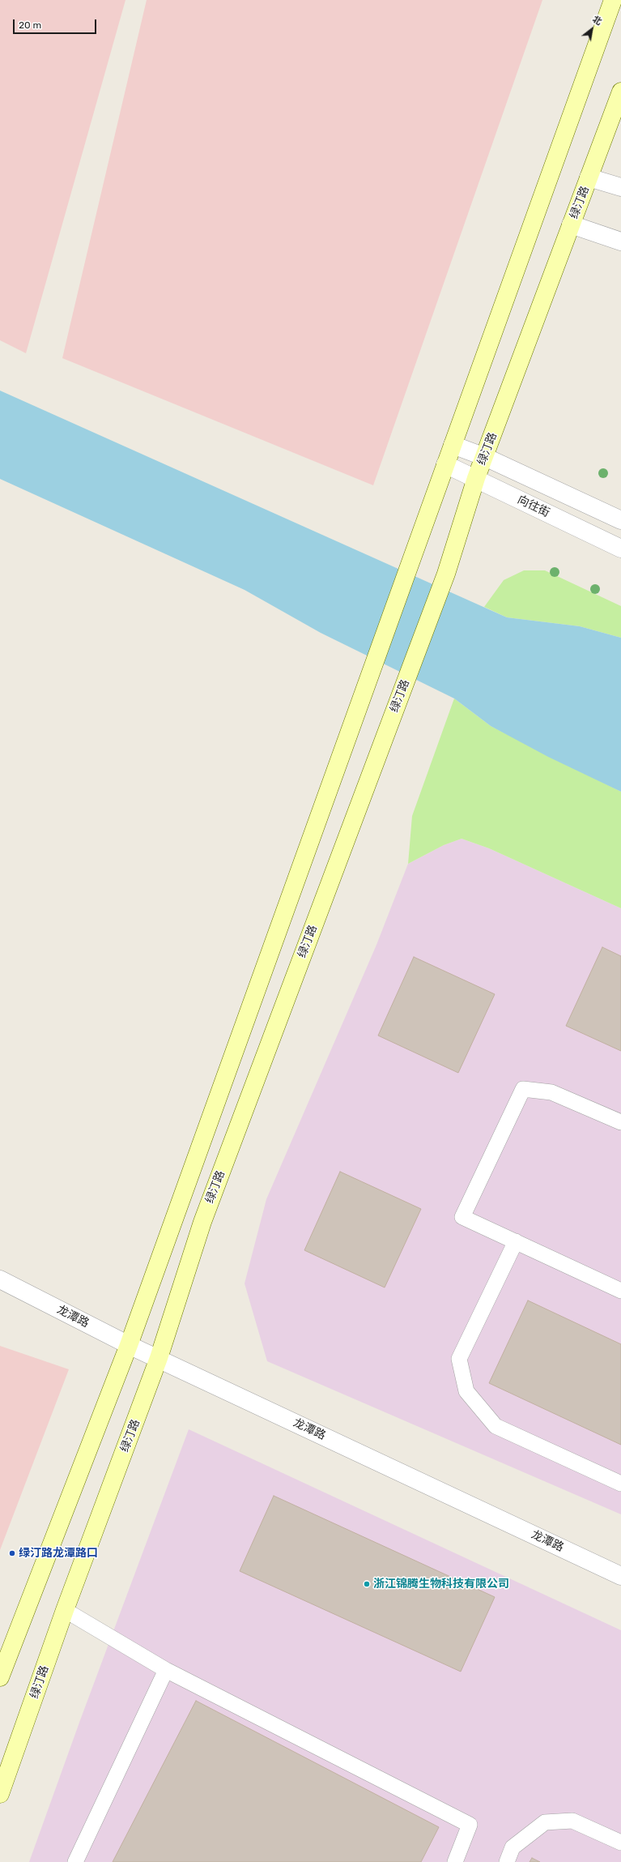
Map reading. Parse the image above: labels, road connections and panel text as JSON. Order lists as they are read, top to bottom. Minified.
{"streets":{"main road":["绿汀路"],"street":["向往街","龙潭路"]},"crossings":[["绿汀路","向往街"],["绿汀路","龙潭路"]],"places":["绿汀路龙潭路口","浙江锦腾生物科技有限公司"],"scale_bar":"20 m","north":"top right"}
